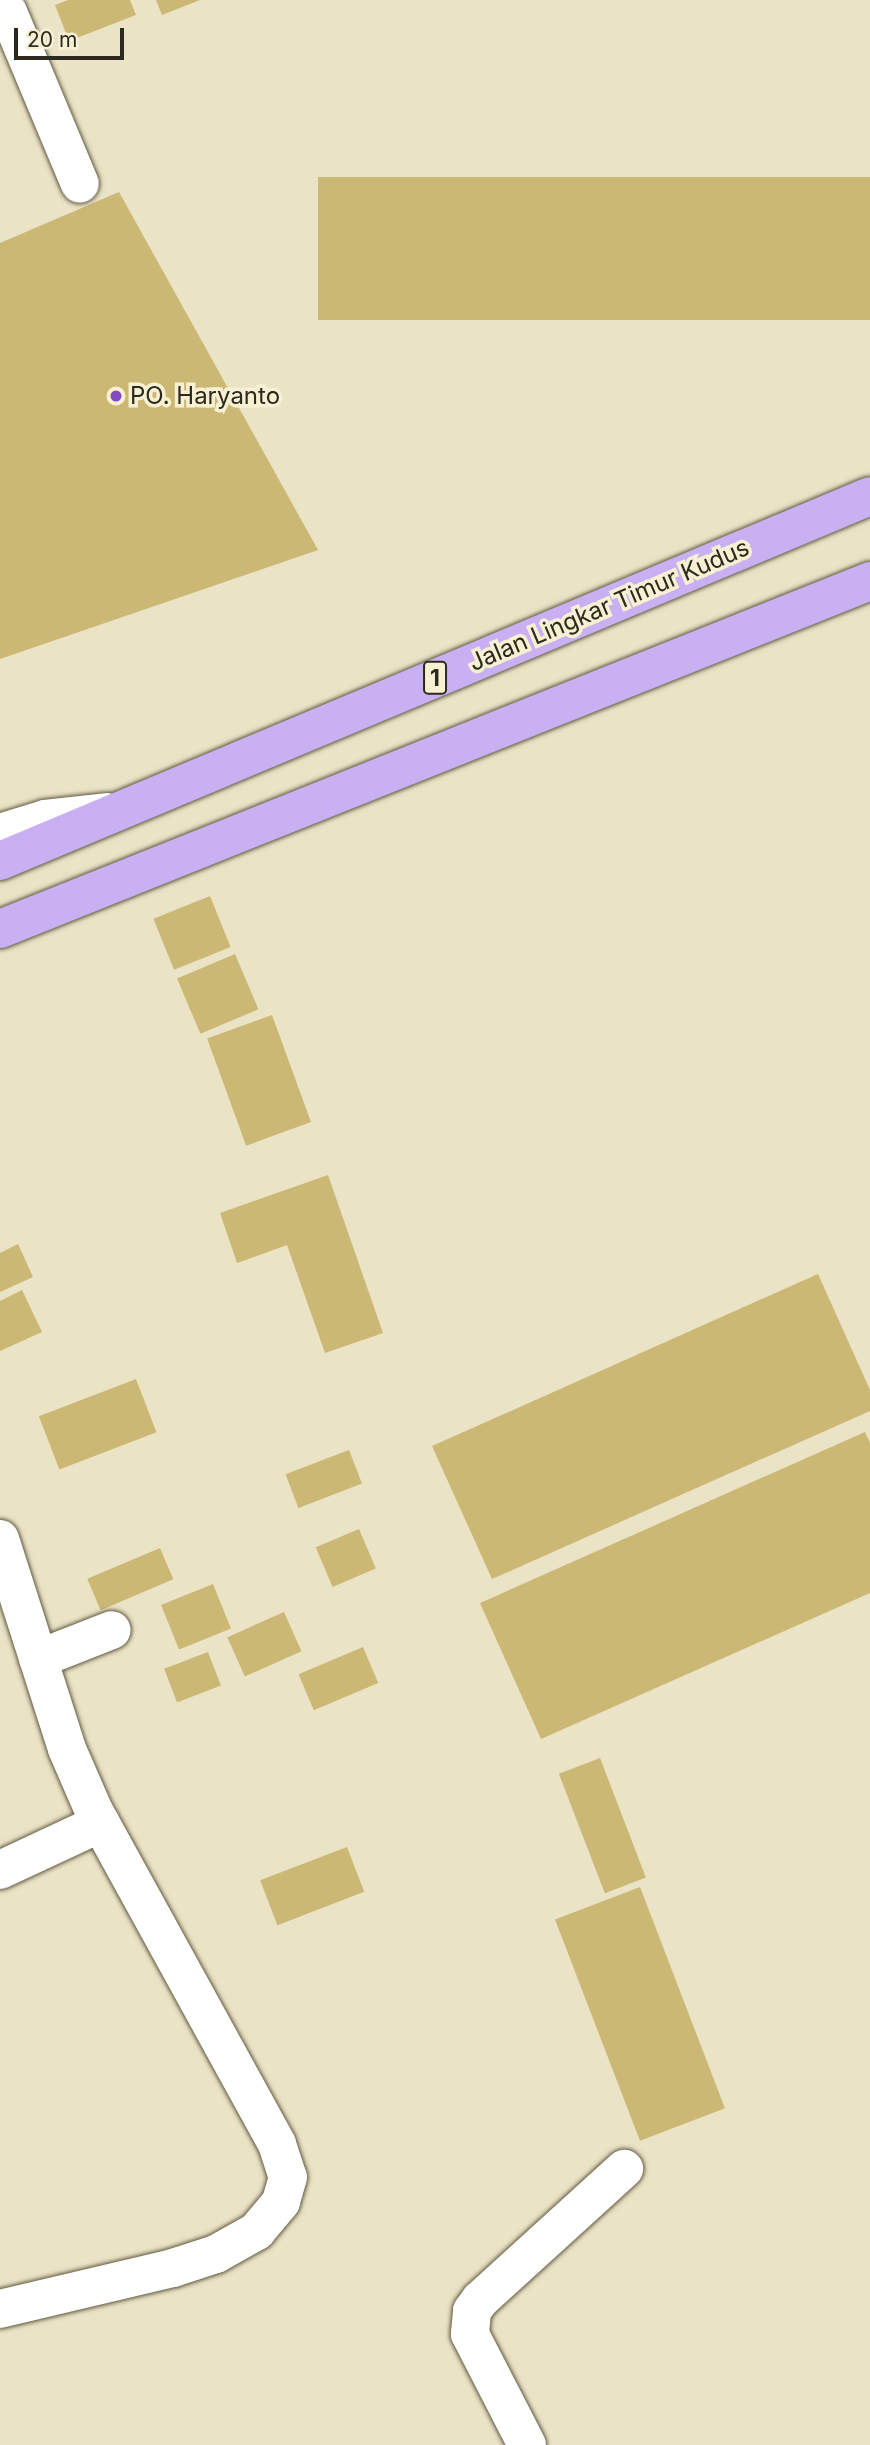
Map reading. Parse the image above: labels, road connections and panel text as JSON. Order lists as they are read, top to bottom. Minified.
{"streets":{"highway":["Jalan Lingkar Timur Kudus","1"]},"places":["PO. Haryanto"],"scale_bar":"20 m"}
